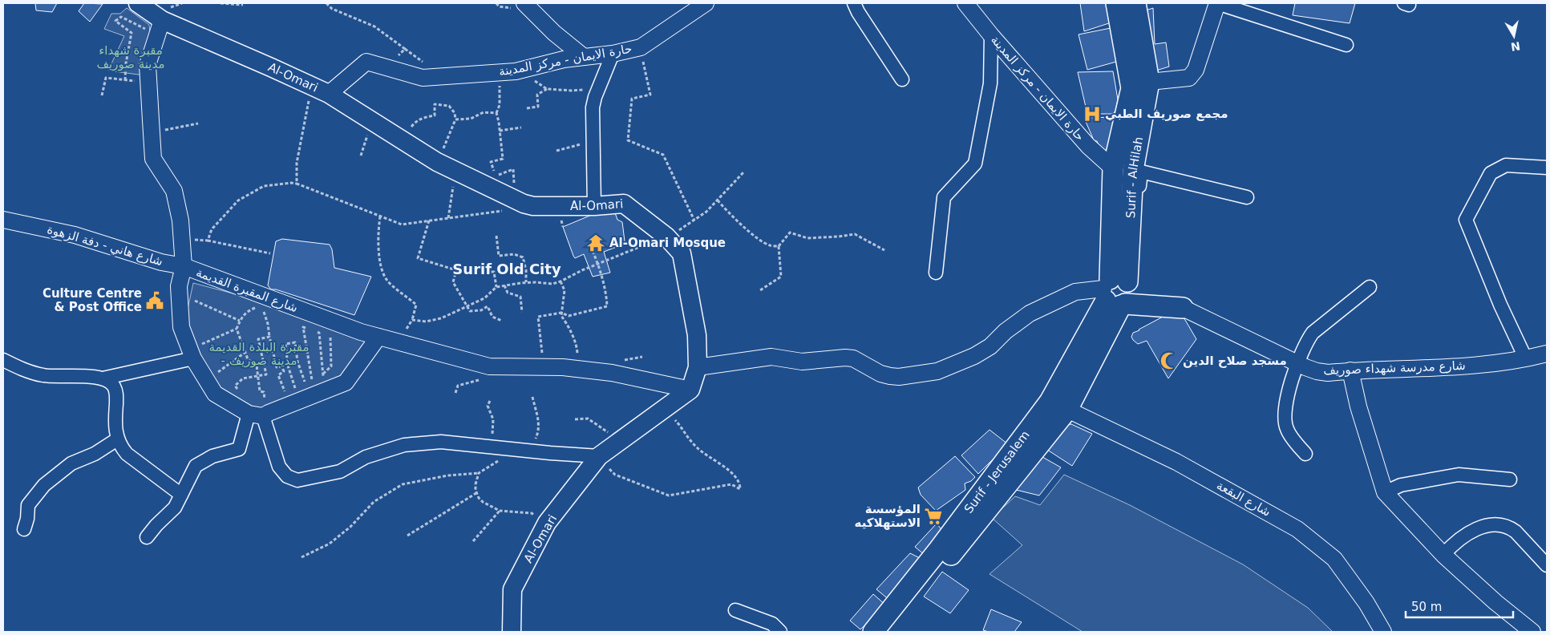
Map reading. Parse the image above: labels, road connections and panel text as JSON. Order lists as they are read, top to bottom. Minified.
{"streets":{"main road":["Al-Omari","Surif - AlHilah","Surif - Jerusalem"],"street":["حارة الايمان - مركز المدينة","شارع هاني - دفة الزهوة","شارع المقبرة القديمة","شارع مدرسة شهداء صوريف","شارع البقعة"]},"crossings":[["حارة الايمان - مركز المدينة","Al-Omari"],["حارة الايمان - مركز المدينة","Surif - AlHilah"],["Al-Omari","شارع المقبرة القديمة"],["Surif - AlHilah","Surif - Jerusalem"],["شارع هاني - دفة الزهوة","شارع المقبرة القديمة"],["Surif - Jerusalem","شارع البقعة"]],"districts":["Surif Old City"],"parks":["مقبرة شهداء مدينة صوريف","مقبرة البلدة القديمة - مدينة صوريف"],"places":{"hospital":["مجمع صوريف الطبي"],"temple":["Al-Omari Mosque"],"public building":["Culture Centre & Post Office"],"mosque":["مسجد صلاح الدين"],"supermarket":["المؤسسة الاستهلاكيه"]},"scale_bar":"50 m","north":"bottom"}
